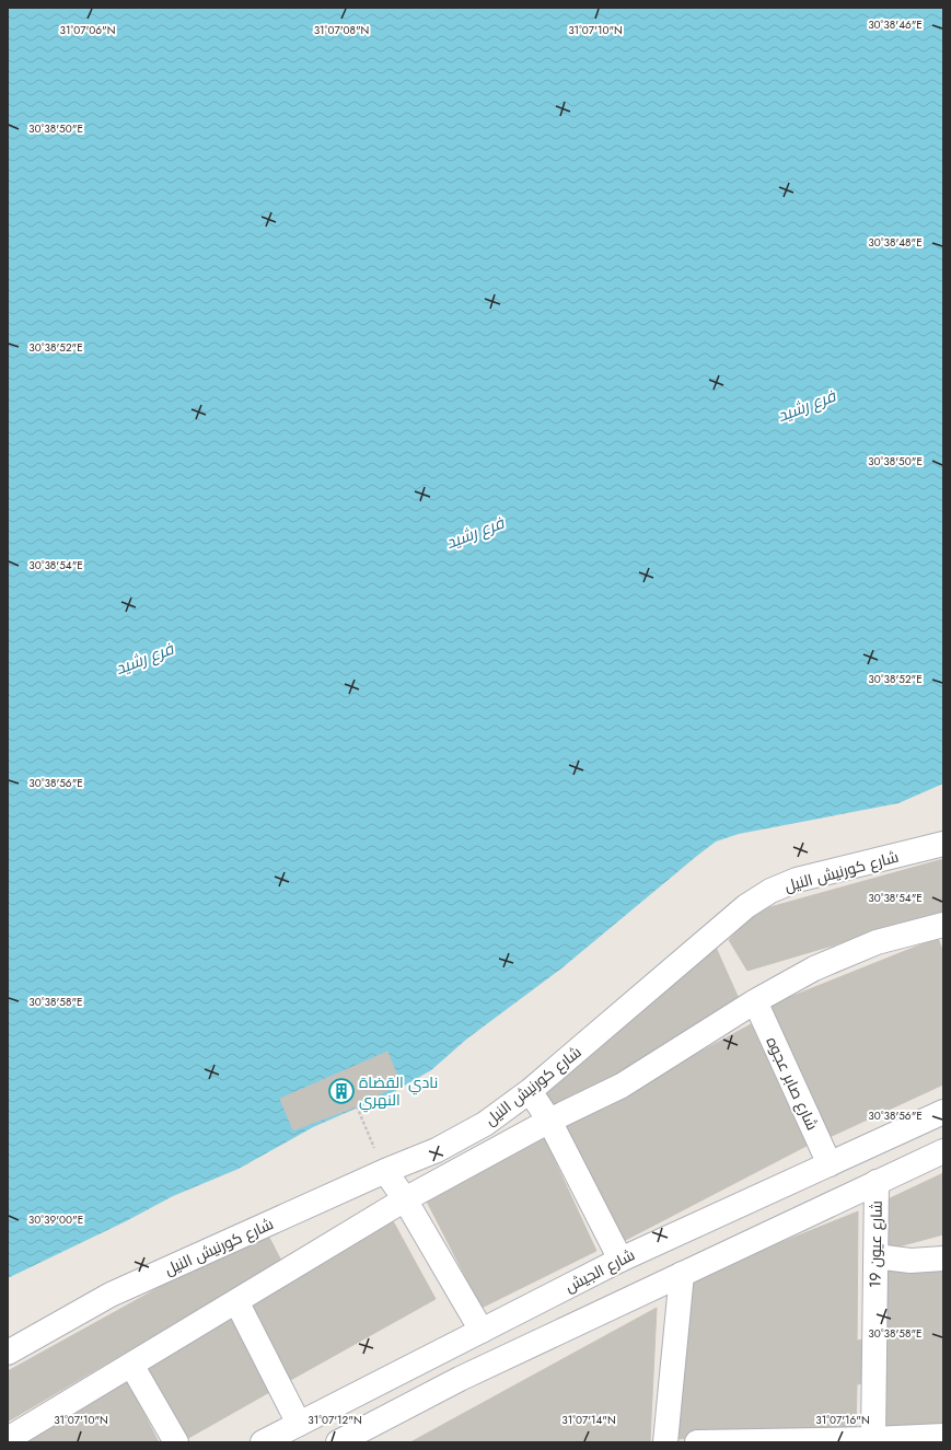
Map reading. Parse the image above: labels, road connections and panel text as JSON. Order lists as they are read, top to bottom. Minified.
{"streets":{"street":["شارع كورنيش النيل","شارع صابر عجوه","شارع عيون 19","شارع الجيش"]},"crossings":[["شارع صابر عجوه","شارع الجيش"]],"water":["فرع رشيد"],"places":{"building":["نادي القضاة النهري"]},"coordinates":["30°38'46\"E","31°07'08\"N","31°07'06\"N","31°07'10\"N","30°38'50\"E","30°38'48\"E","30°38'52\"E","30°38'54\"E","30°38'56\"E","30°38'58\"E","30°39'00\"E","31°07'12\"N","31°07'14\"N","31°07'16\"N"]}
